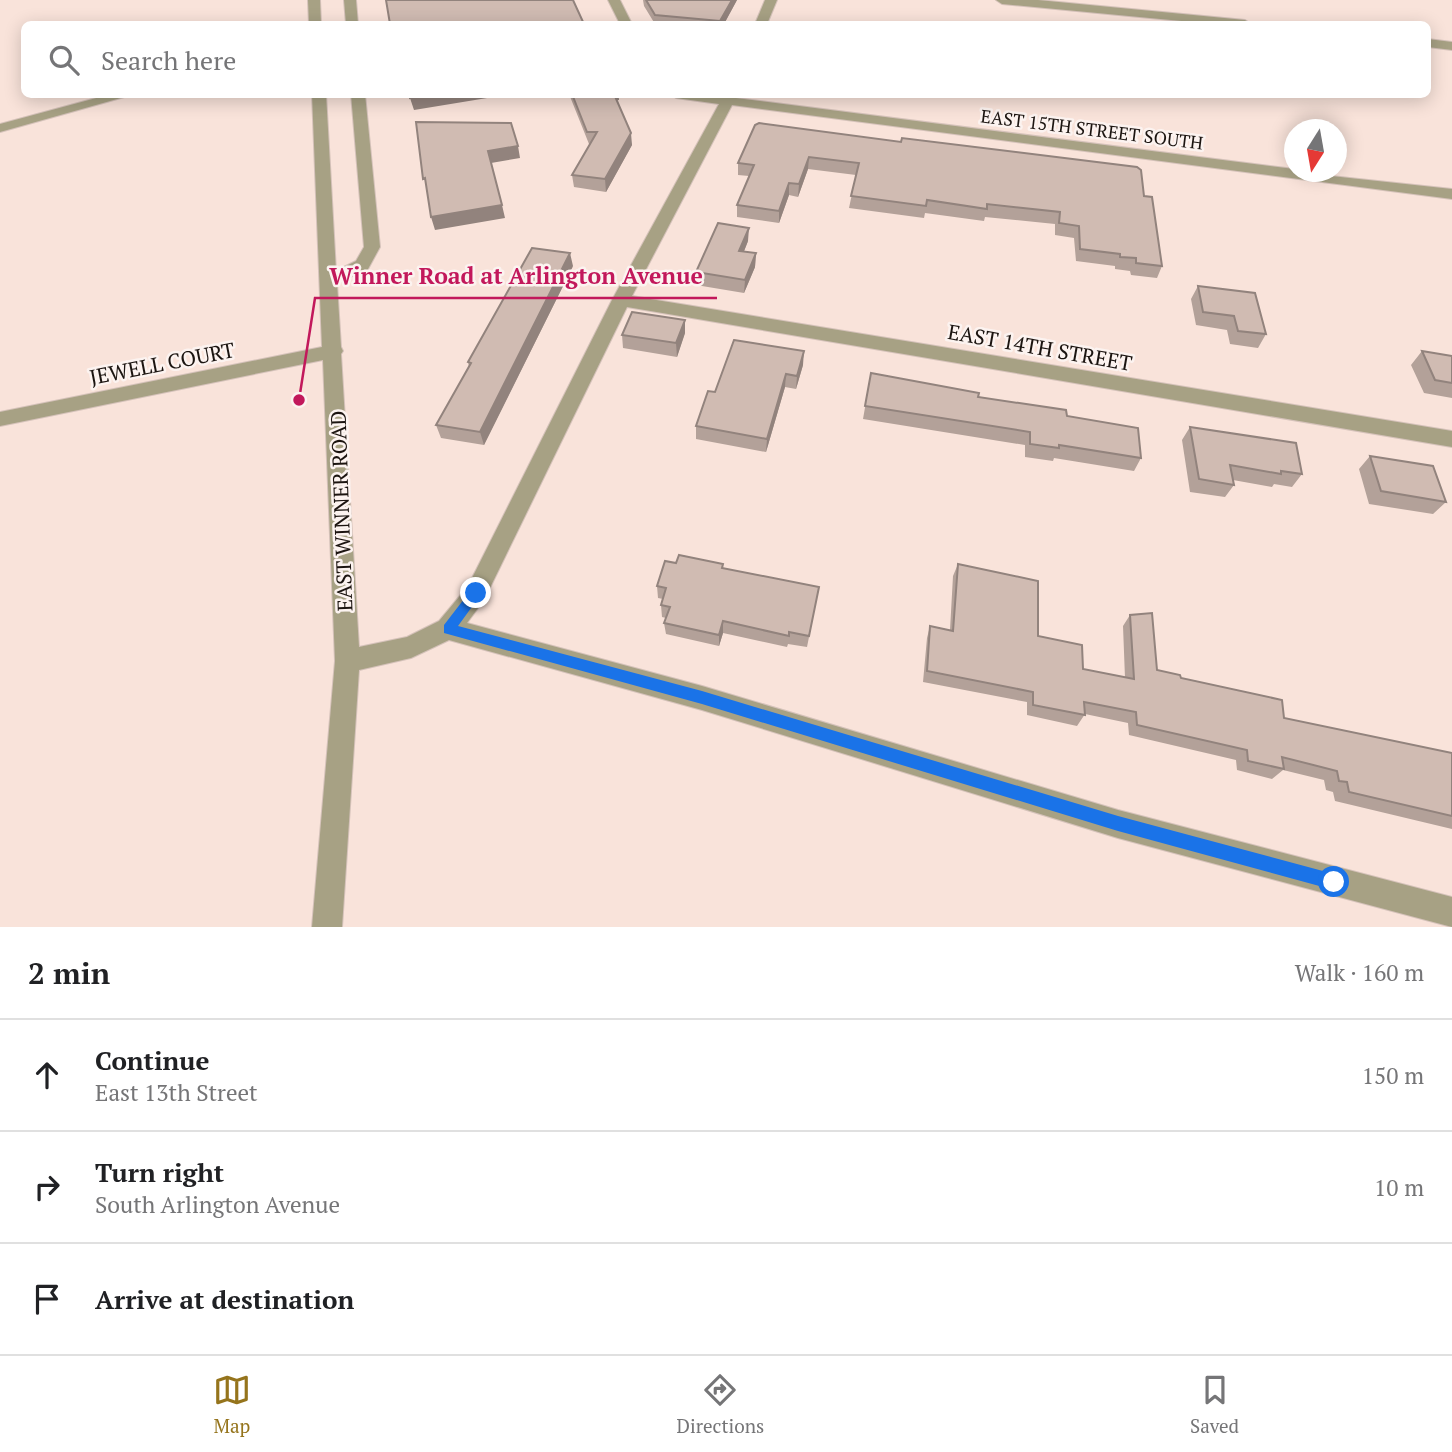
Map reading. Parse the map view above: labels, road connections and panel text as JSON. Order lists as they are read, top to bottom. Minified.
{"streets":{"street":["EAST 15TH STREET SOUTH","EAST 14TH STREET","JEWELL COURT","EAST WINNER ROAD"]},"crossings":[["JEWELL COURT","EAST WINNER ROAD"]],"places":["Winner Road at Arlington Avenue"],"north":"bottom","page":{"search":"Search here","heading":["2 min","Walk · 160 m"],"list":[["Continue","East 13th Street","150 m"],["Turn right","South Arlington Avenue","10 m"],"Arrive at destination"],"nav":["Map","Directions","Saved"]}}
